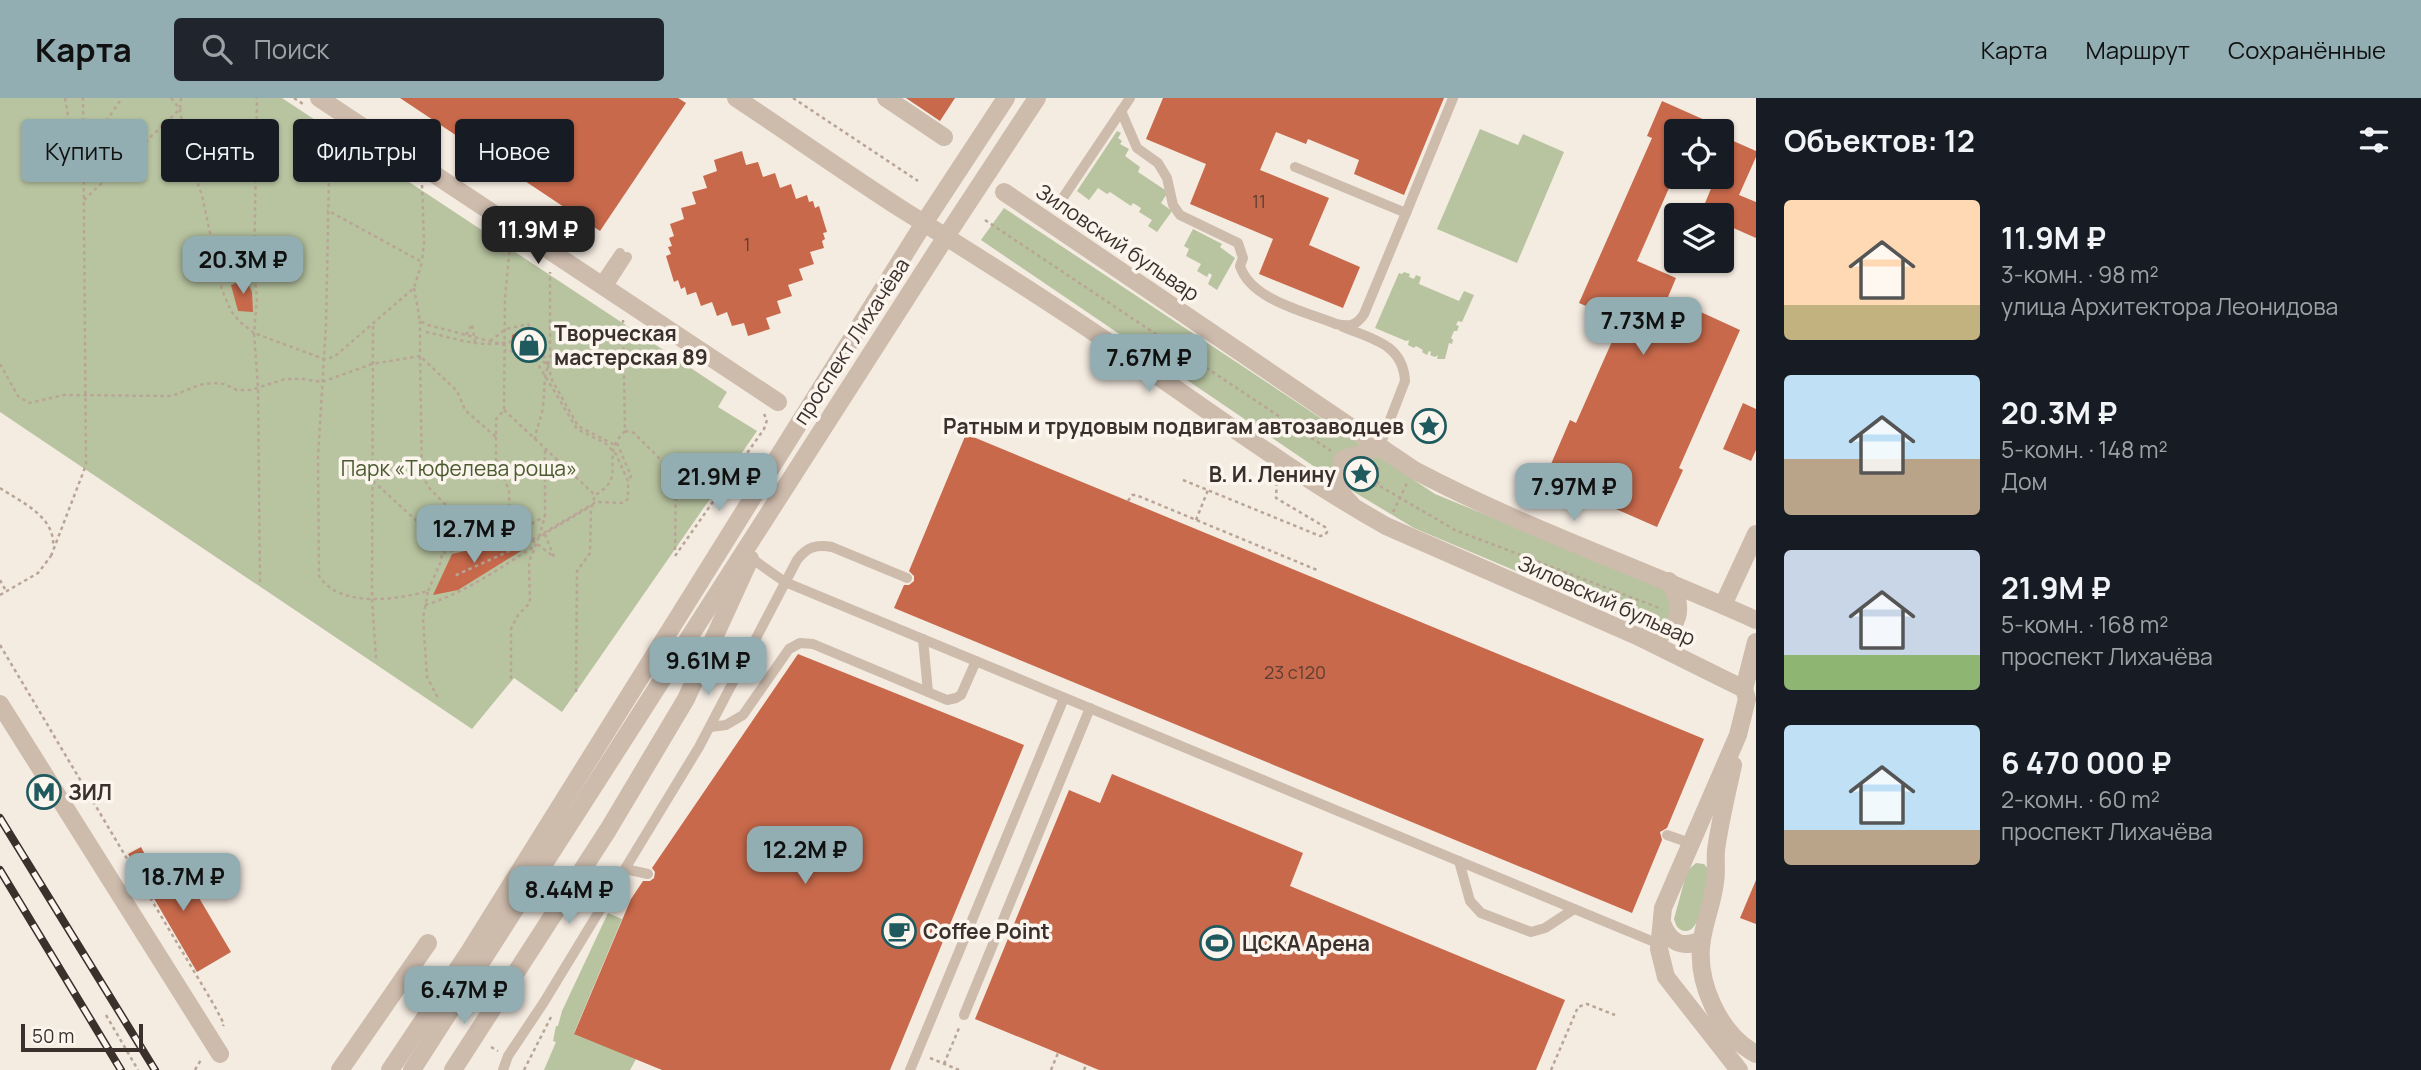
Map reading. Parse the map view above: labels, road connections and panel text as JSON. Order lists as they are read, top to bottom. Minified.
{"streets":{"street":["Зиловский бульвар","проспект Лихачёва"]},"crossings":[["Зиловский бульвар","проспект Лихачёва"]],"parks":["Парк «Тюфелева роща»"],"places":{"shop":["Творческая мастерская 89"],"place":["Ратным и трудовым подвигам автозаводцев","В. И. Ленину"],"metro station":["ЗИЛ"],"cafe":["Coffee Point"],"sports":["ЦСКА Арена"]},"house_numbers":["11","1","23 с120"],"scale_bar":"50 m","page":{"header":"Карта","search":"Поиск","nav":["Карта","Маршрут","Сохранённые"],"heading":"Объектов: 12","chip":["Купить","Снять","Фильтры","Новое"],"list":[{"name":"11.9M ₽","note":"3-комн. · 98 m² · улица Архитектора Леонидова"},{"name":"20.3M ₽","note":"5-комн. · 148 m² · Дом"},{"name":"21.9M ₽","note":"5-комн. · 168 m² · проспект Лихачёва"},{"name":"6 470 000 ₽","note":"2-комн. · 60 m² · проспект Лихачёва"}],"price":["11.9M ₽","20.3M ₽","7.73M ₽","7.67M ₽","21.9M ₽","7.97M ₽","12.7M ₽","9.61M ₽","12.2M ₽","18.7M ₽","8.44M ₽","6.47M ₽"],"scale":"50 m"}}
